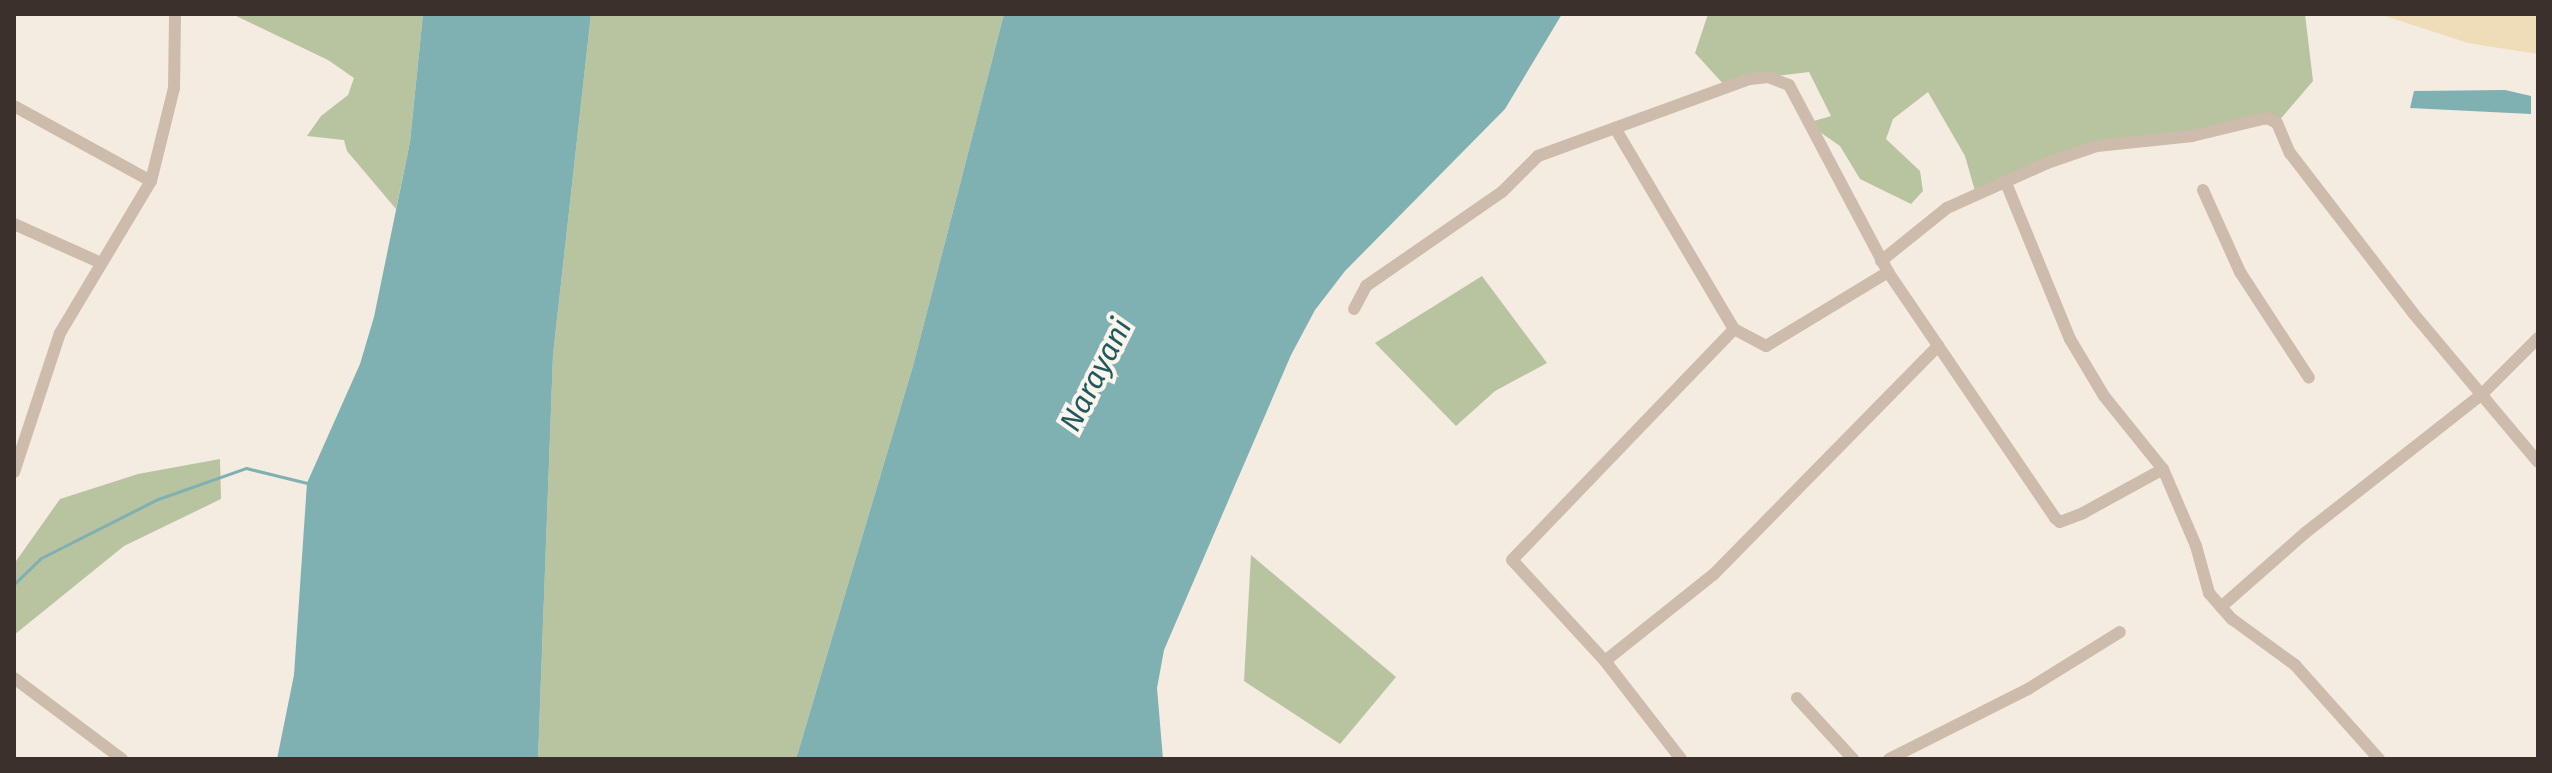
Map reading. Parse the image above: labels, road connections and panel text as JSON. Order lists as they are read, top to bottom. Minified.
{"water":["Narayani"]}
